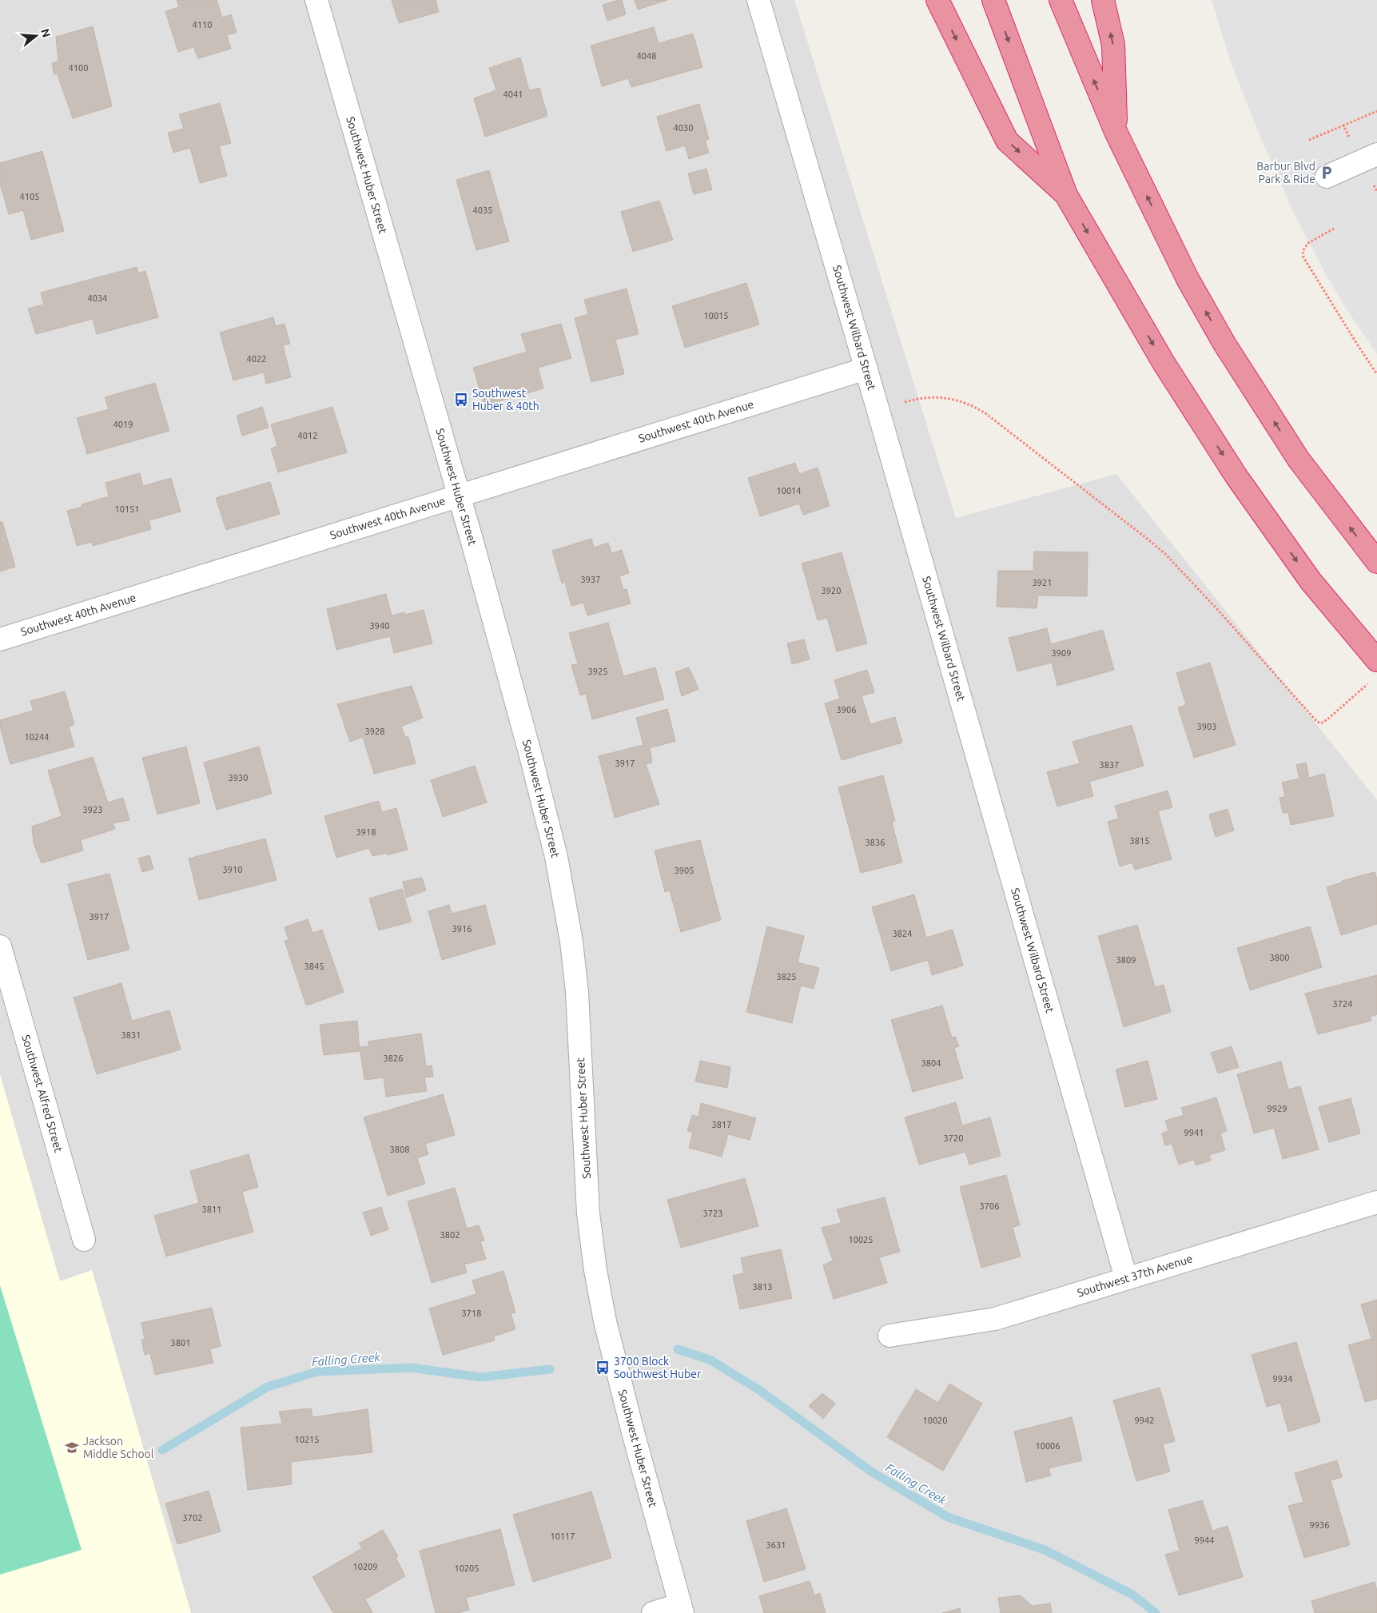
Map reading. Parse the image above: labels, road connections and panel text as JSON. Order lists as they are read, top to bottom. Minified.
{"streets":{"street":["Southwest Huber Street","Southwest Wilbard Street","Southwest 40th Avenue","Southwest Alfred Street","Southwest 37th Avenue"]},"crossings":[["Southwest Huber Street","Southwest 40th Avenue"],["Southwest Wilbard Street","Southwest 40th Avenue"],["Southwest Wilbard Street","Southwest 37th Avenue"]],"water":["Falling Creek"],"places":{"parking":["Barbur Blvd Park & Ride"],"bus stop":["Southwest Huber & 40th","3700 Block Southwest Huber"],"school or university":["Jackson Middle School"]},"house_numbers":["4110","4048","4100","4041","4030","4105","4035","4034","10015","4022","4019","4012","10014","10151","3937","3921","3920","3940","3909","3925","3906","3903","3928","10244","3917","3837","3930","3923","3918","3815","3836","3910","3905","3917","3916","3824","3800","3809","3845","3825","3724","3831","3826","3804","9929","3817","9941","3720","3808","3706","3811","3723","3802","10025","3813","3718","3801","9934","10020","9942","10215","10006","3702","9936","10117","9944","3631","10209","10205"],"north":"right"}
